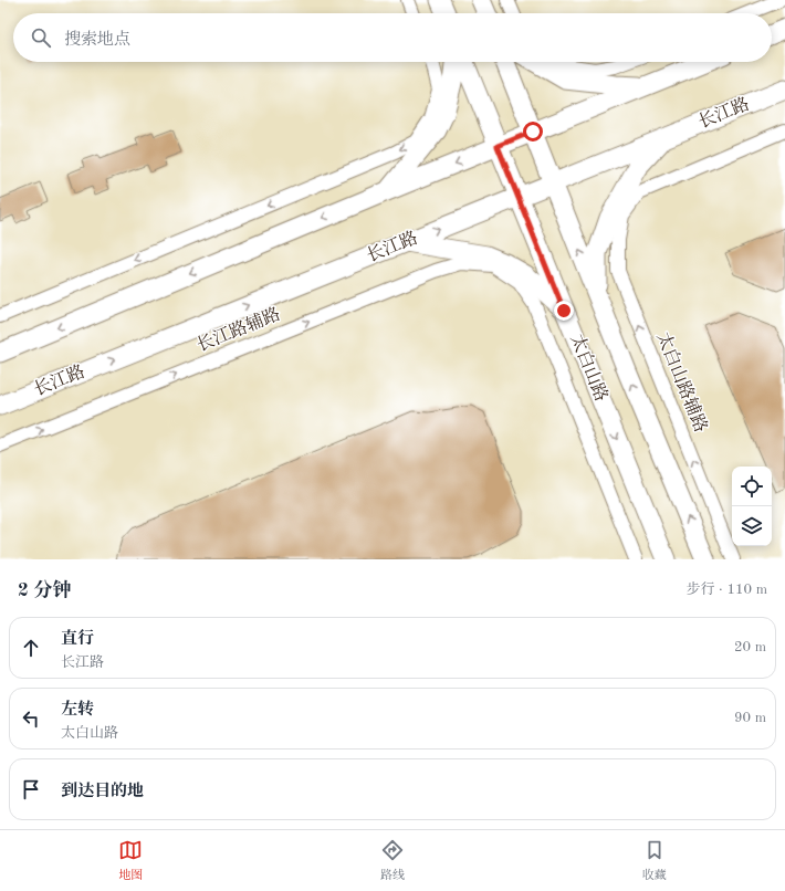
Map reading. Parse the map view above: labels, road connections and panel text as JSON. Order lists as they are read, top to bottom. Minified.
{"streets":{"main road":["长江路","太白山路"],"street":["长江路辅路","太白山路辅路"]},"crossings":[["长江路","太白山路"]],"page":{"search":"搜索地点","heading":["2 分钟","步行 · 110 m"],"list":[["直行","长江路","20 m"],["左转","太白山路","90 m"],"到达目的地"],"nav":["地图","路线","收藏"]}}
